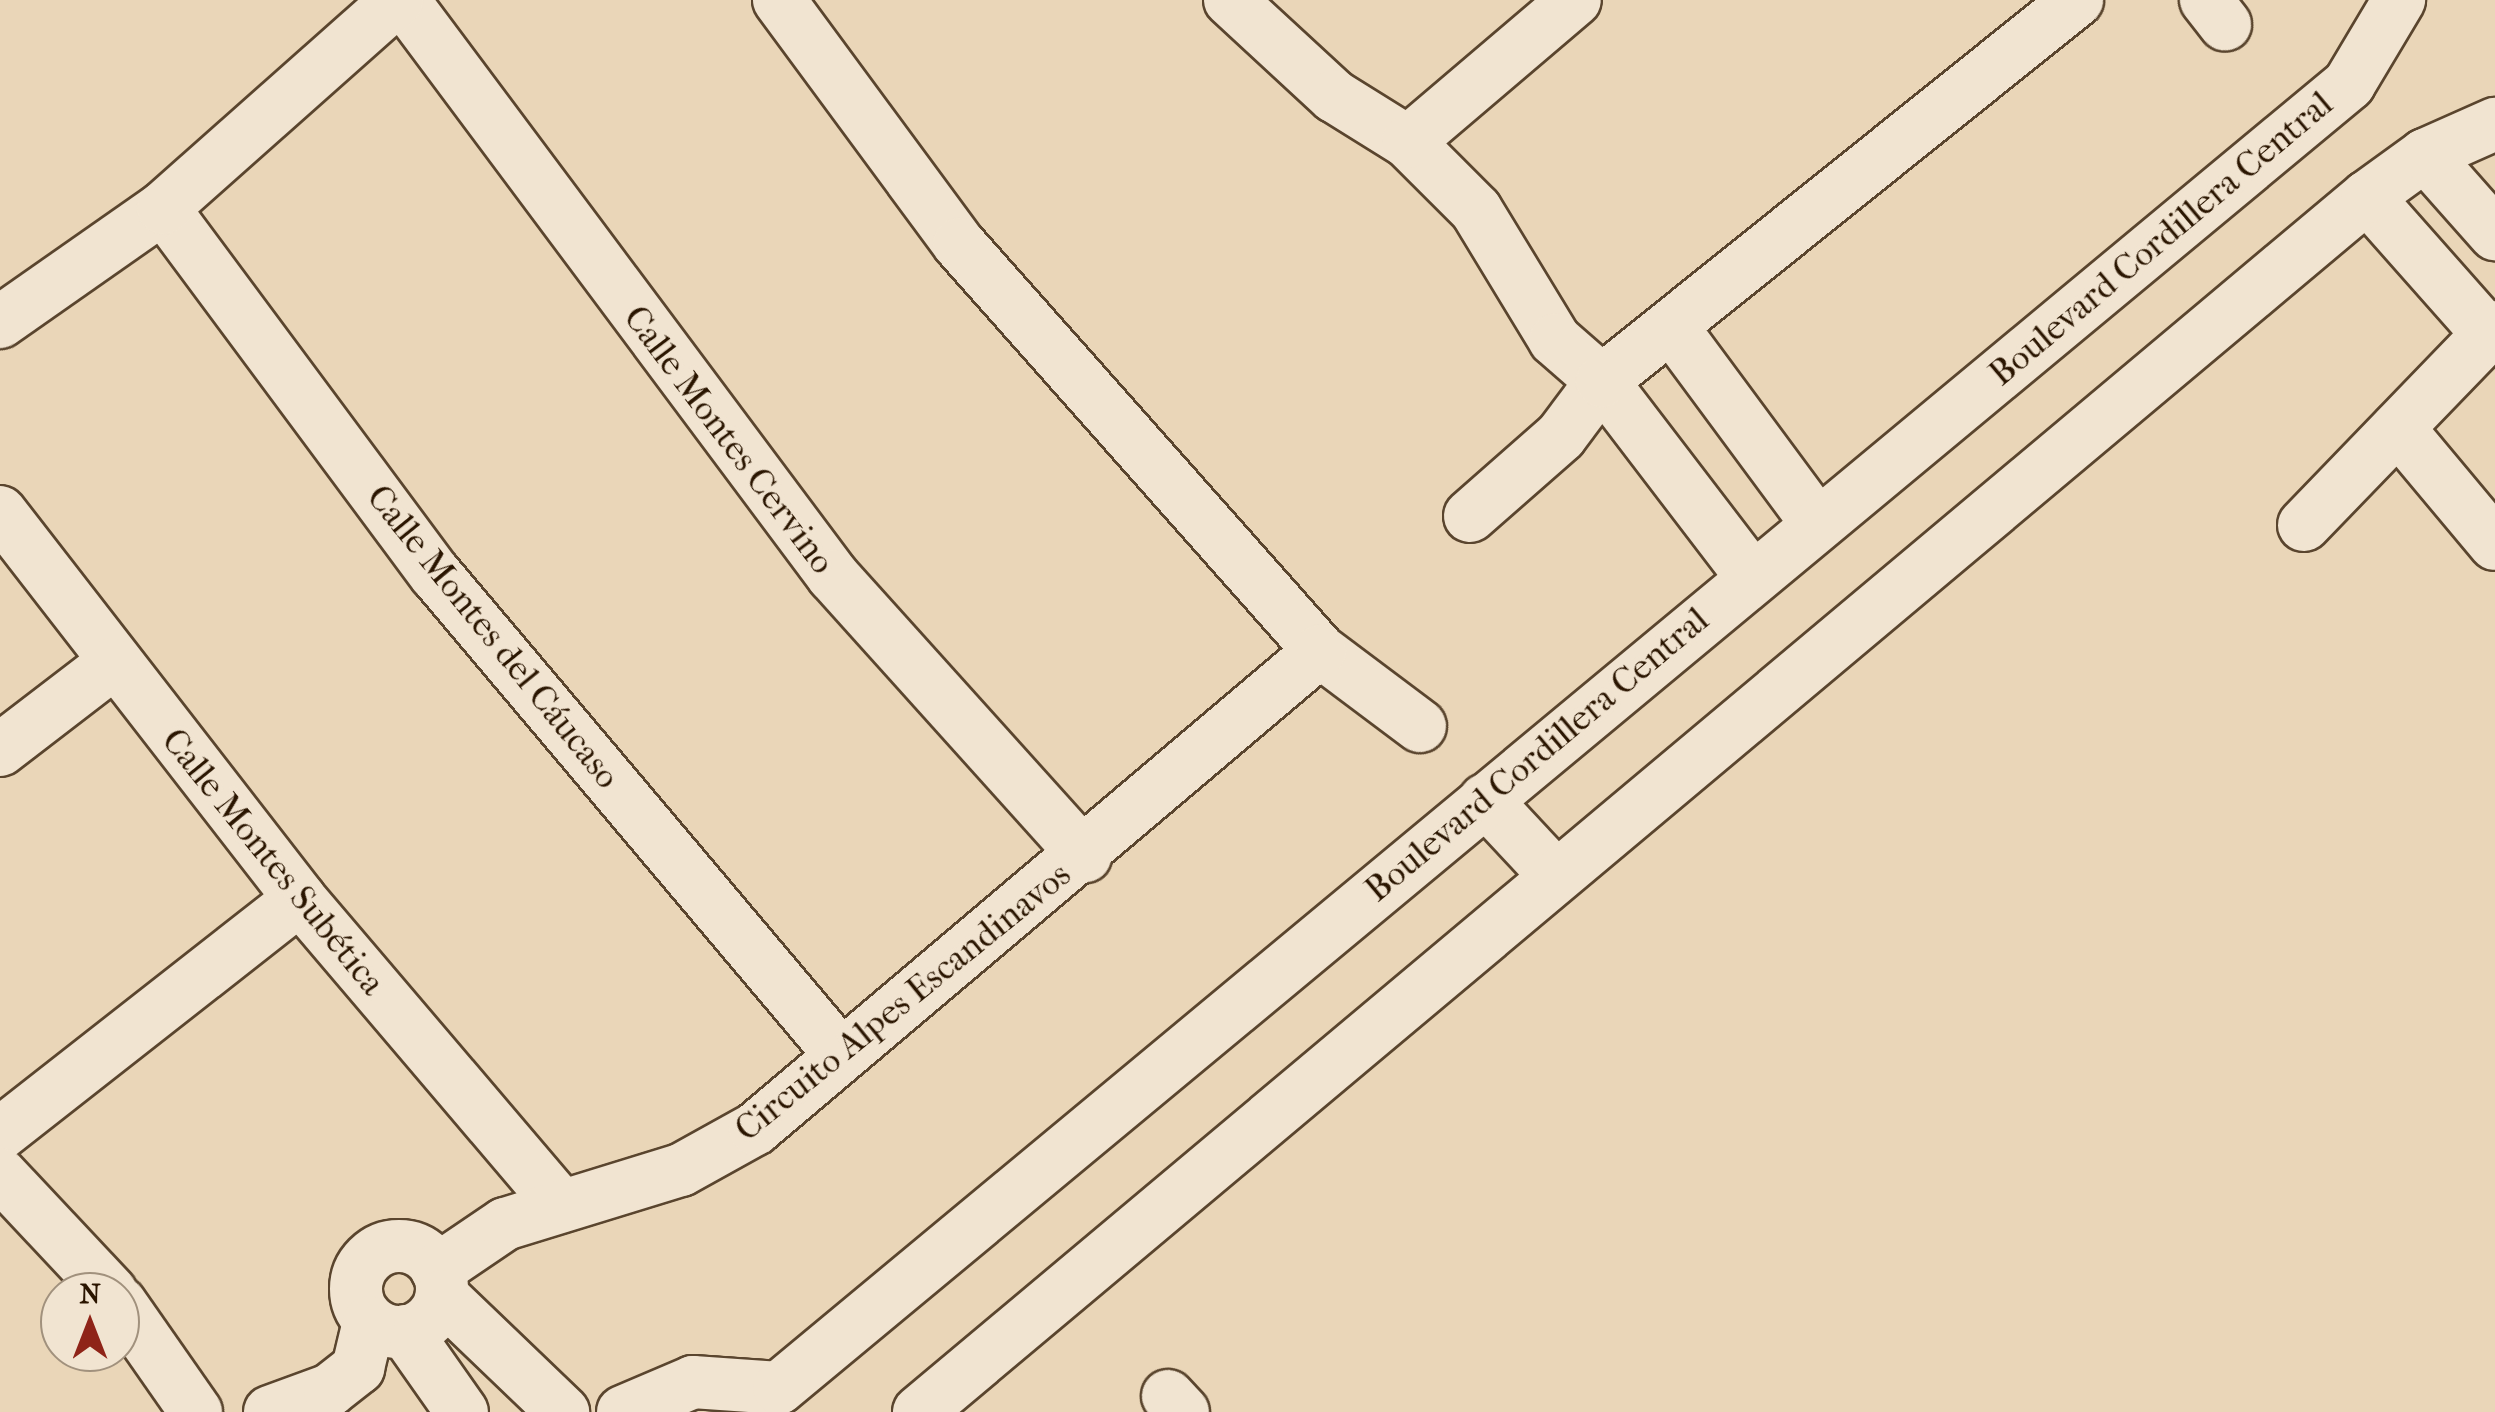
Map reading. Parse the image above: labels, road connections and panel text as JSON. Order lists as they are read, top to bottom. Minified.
{"streets":{"street":["Boulevard Cordillera Central","Calle Montes Cervino","Calle Montes del Cáucaso","Calle Montes Subética","Circuito Alpes Escandinavos"]},"crossings":[["Calle Montes Cervino","Circuito Alpes Escandinavos"],["Calle Montes del Cáucaso","Circuito Alpes Escandinavos"],["Calle Montes Subética","Circuito Alpes Escandinavos"]],"north":"top"}
